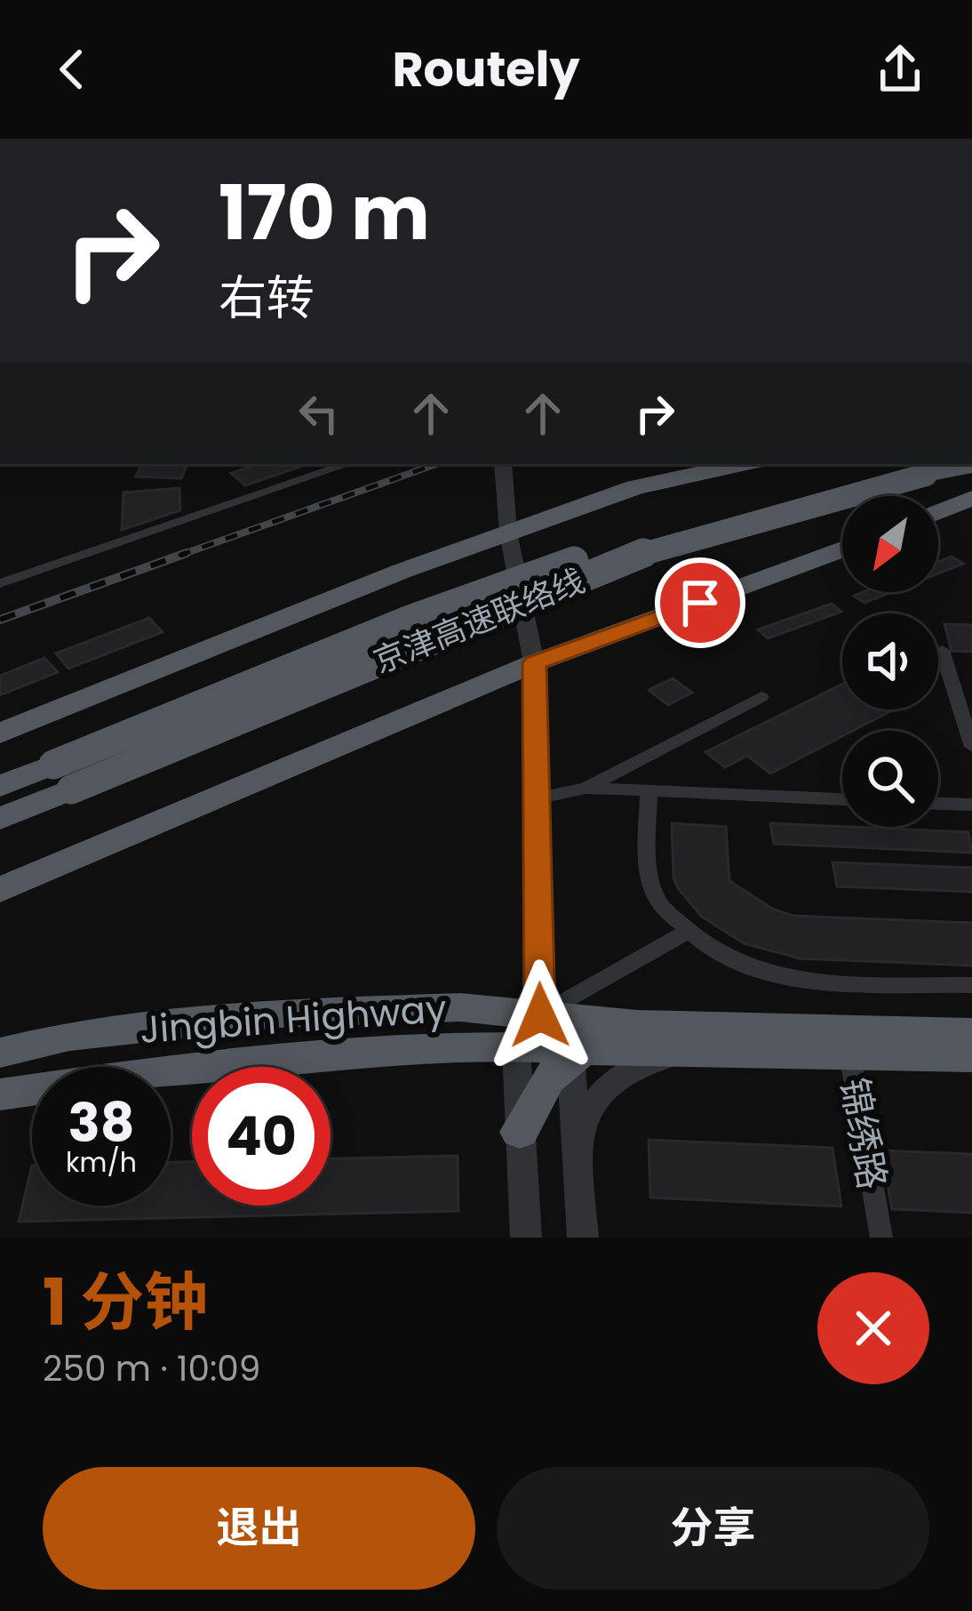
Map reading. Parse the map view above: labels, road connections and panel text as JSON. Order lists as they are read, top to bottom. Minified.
{"streets":{"highway":["京津高速联络线","Jingbin Highway"],"street":["锦绣路"]},"crossings":[["Jingbin Highway","锦绣路"]],"north":"bottom left","page":{"header":"Routely","turn":["170 m","右转"],"speed":"38 km/h","limit":"40","heading":["1 分钟","250 m · 10:09"],"buttons":["退出","分享"]}}
